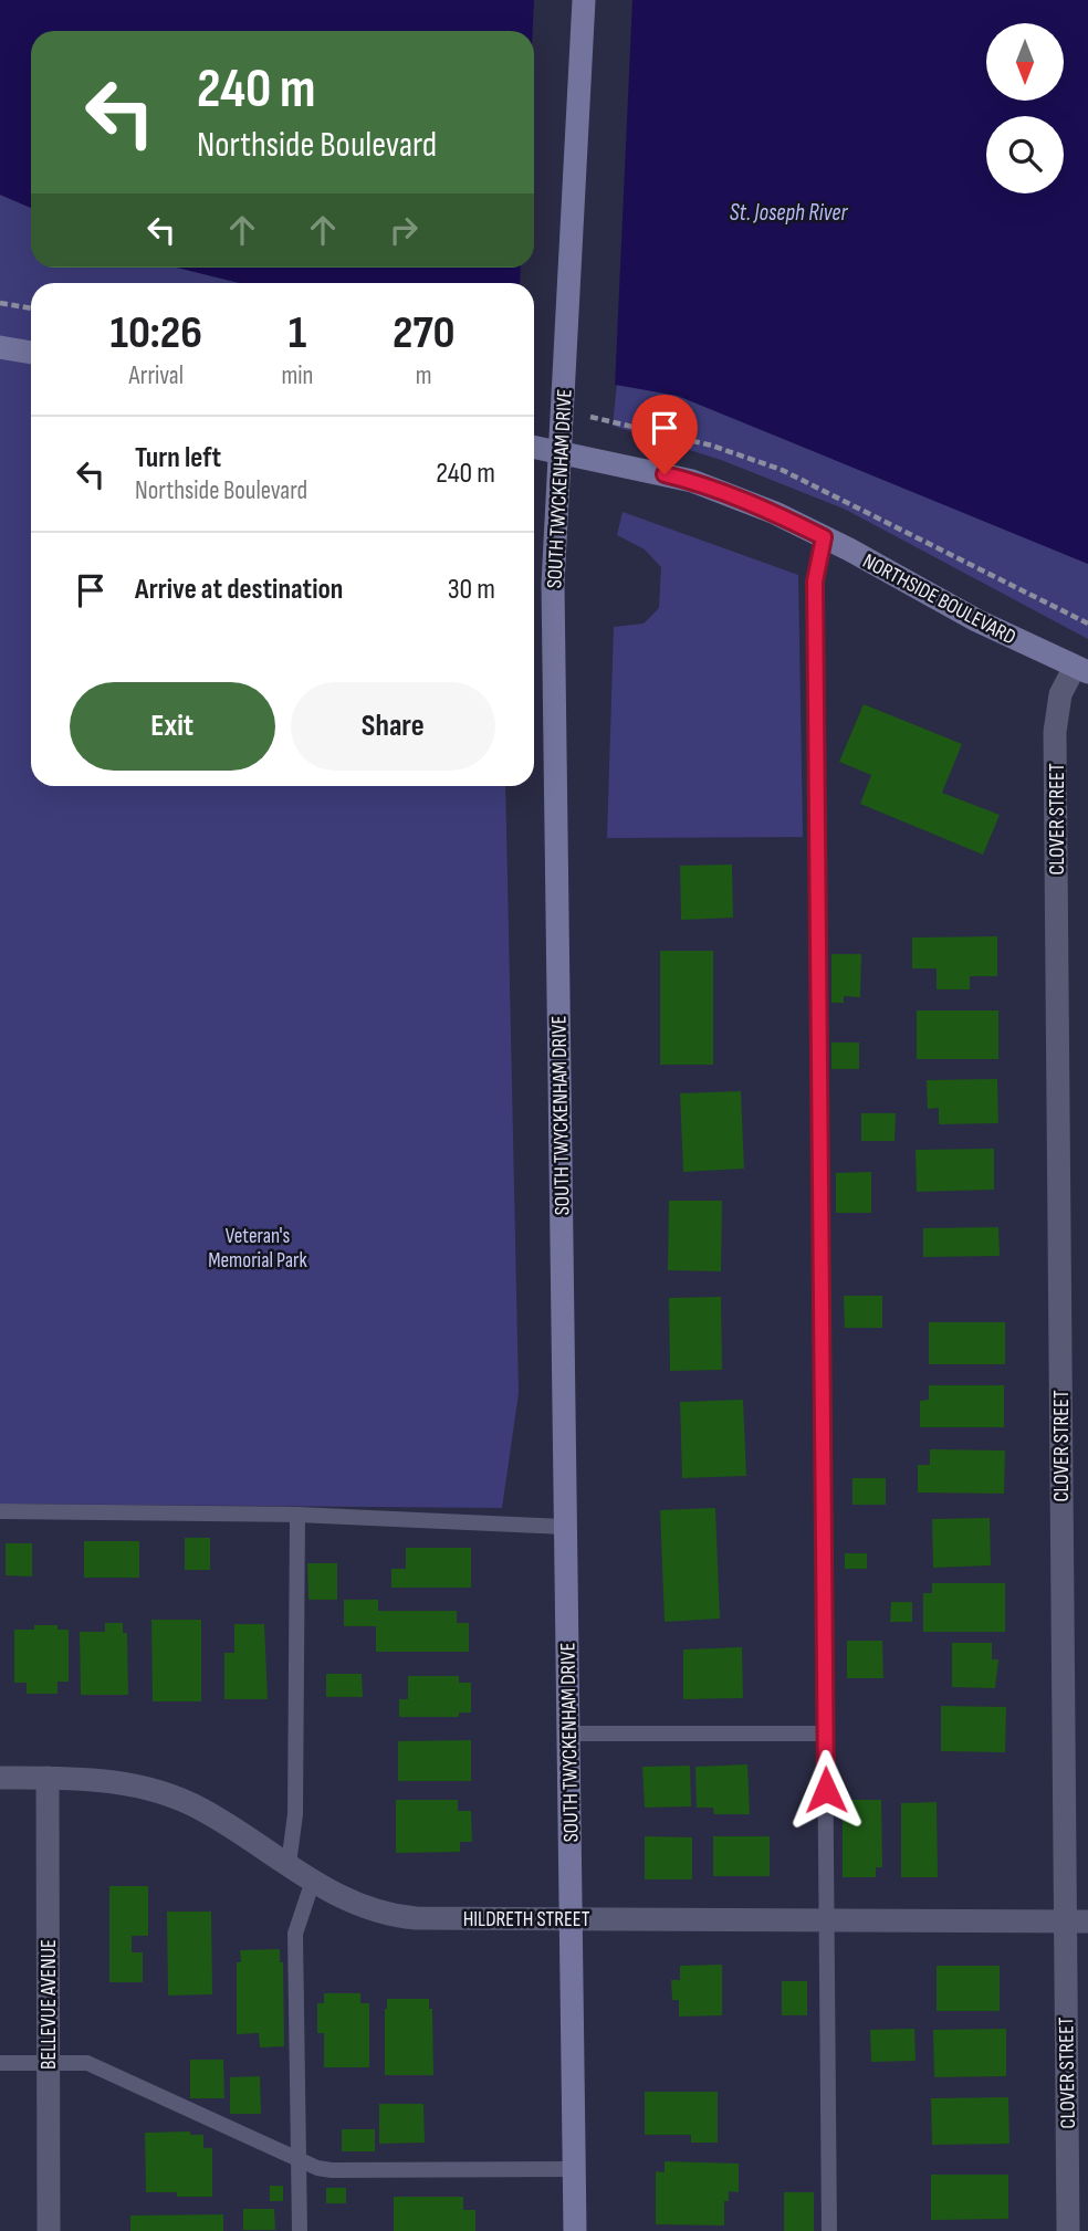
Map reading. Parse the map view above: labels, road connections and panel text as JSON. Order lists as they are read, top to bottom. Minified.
{"streets":{"street":["SOUTH TWYCKENHAM DRIVE","NORTHSIDE BOULEVARD","CLOVER STREET","HILDRETH STREET","BELLEVUE AVENUE"]},"crossings":[["SOUTH TWYCKENHAM DRIVE","HILDRETH STREET"],["NORTHSIDE BOULEVARD","CLOVER STREET"],["CLOVER STREET","HILDRETH STREET"],["HILDRETH STREET","BELLEVUE AVENUE"]],"water":["St. Joseph River"],"parks":["Veteran's Memorial Park"],"north":"bottom","page":{"turn":["240 m","Northside Boulevard"],"eta":["10:26","Arrival","1","min","270","m"],"list":[{"name":"Turn left","note":"Northside Boulevard","value":"240 m"},{"name":"Arrive at destination","value":"30 m"}],"buttons":["Exit","Share"]}}
